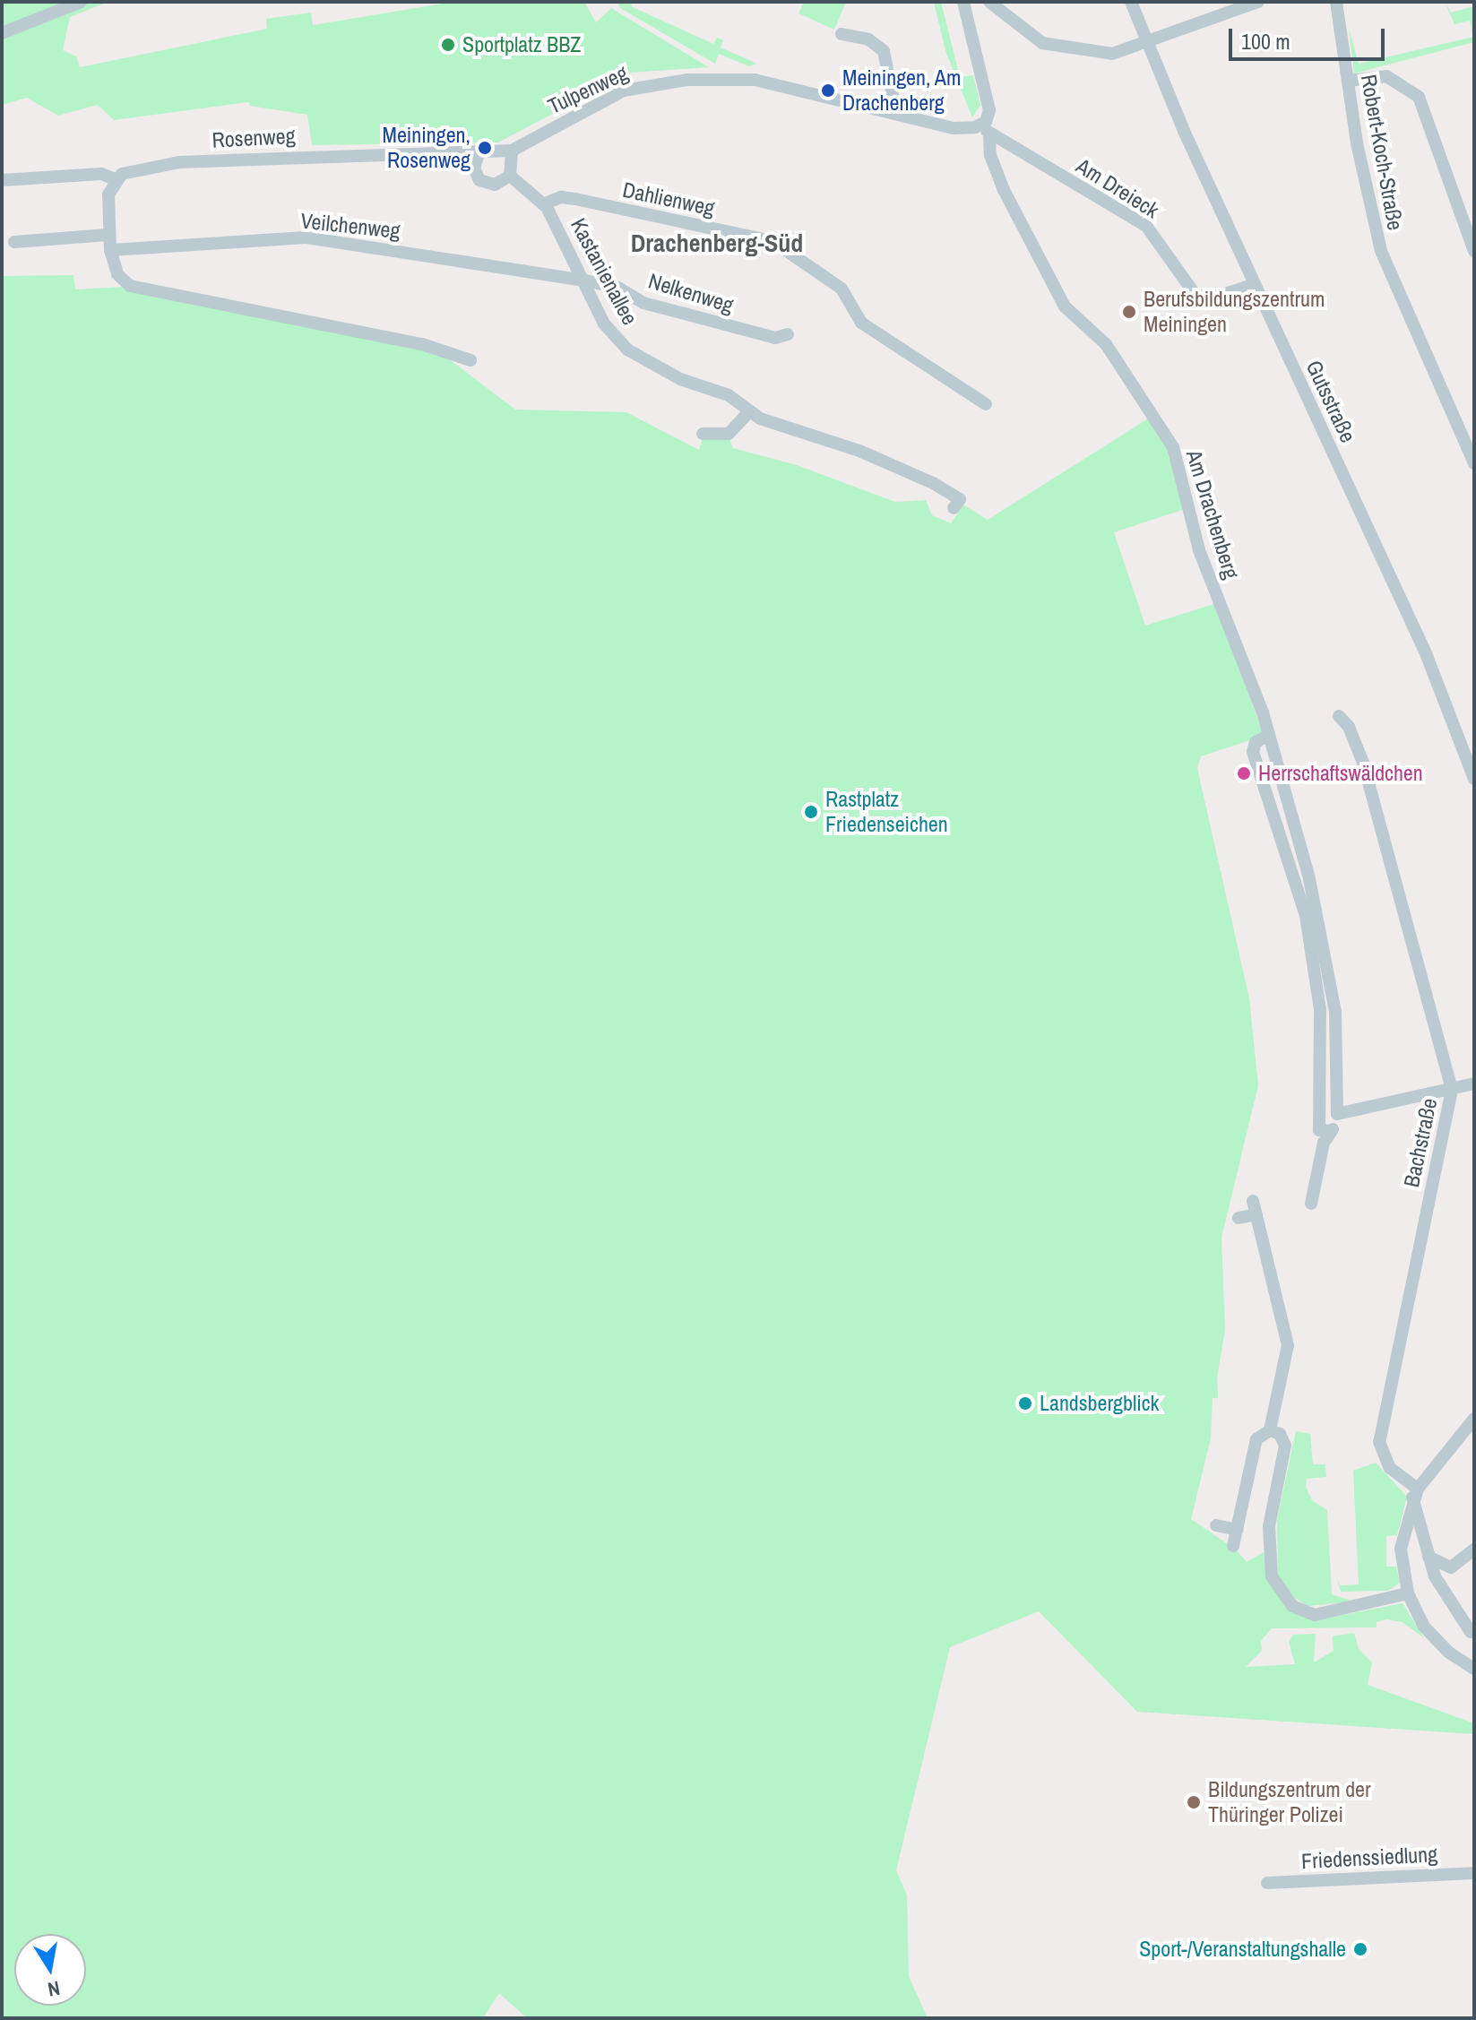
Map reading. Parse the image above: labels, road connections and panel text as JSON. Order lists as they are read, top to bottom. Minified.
{"streets":{"street":["Tulpenweg","Rosenweg","Robert-Koch-Straße","Am Dreieck","Dahlienweg","Veilchenweg","Kastanienallee","Nelkenweg","Gutsstraße","Am Drachenberg","Bachstraße","Friedenssiedlung"]},"crossings":[["Tulpenweg","Rosenweg"],["Am Dreieck","Gutsstraße"],["Am Dreieck","Am Drachenberg"],["Dahlienweg","Kastanienallee"],["Veilchenweg","Kastanienallee"],["Veilchenweg","Nelkenweg"],["Kastanienallee","Nelkenweg"]],"districts":["Drachenberg-Süd"],"places":["Sportplatz BBZ","Meiningen, Am Drachenberg","Meiningen, Rosenweg","Berufsbildungszentrum Meiningen","Herrschaftswäldchen","Rastplatz Friedenseichen","Landsbergblick","Bildungszentrum der Thüringer Polizei","Sport-/Veranstaltungshalle"],"scale_bar":"100 m","north":"bottom"}
